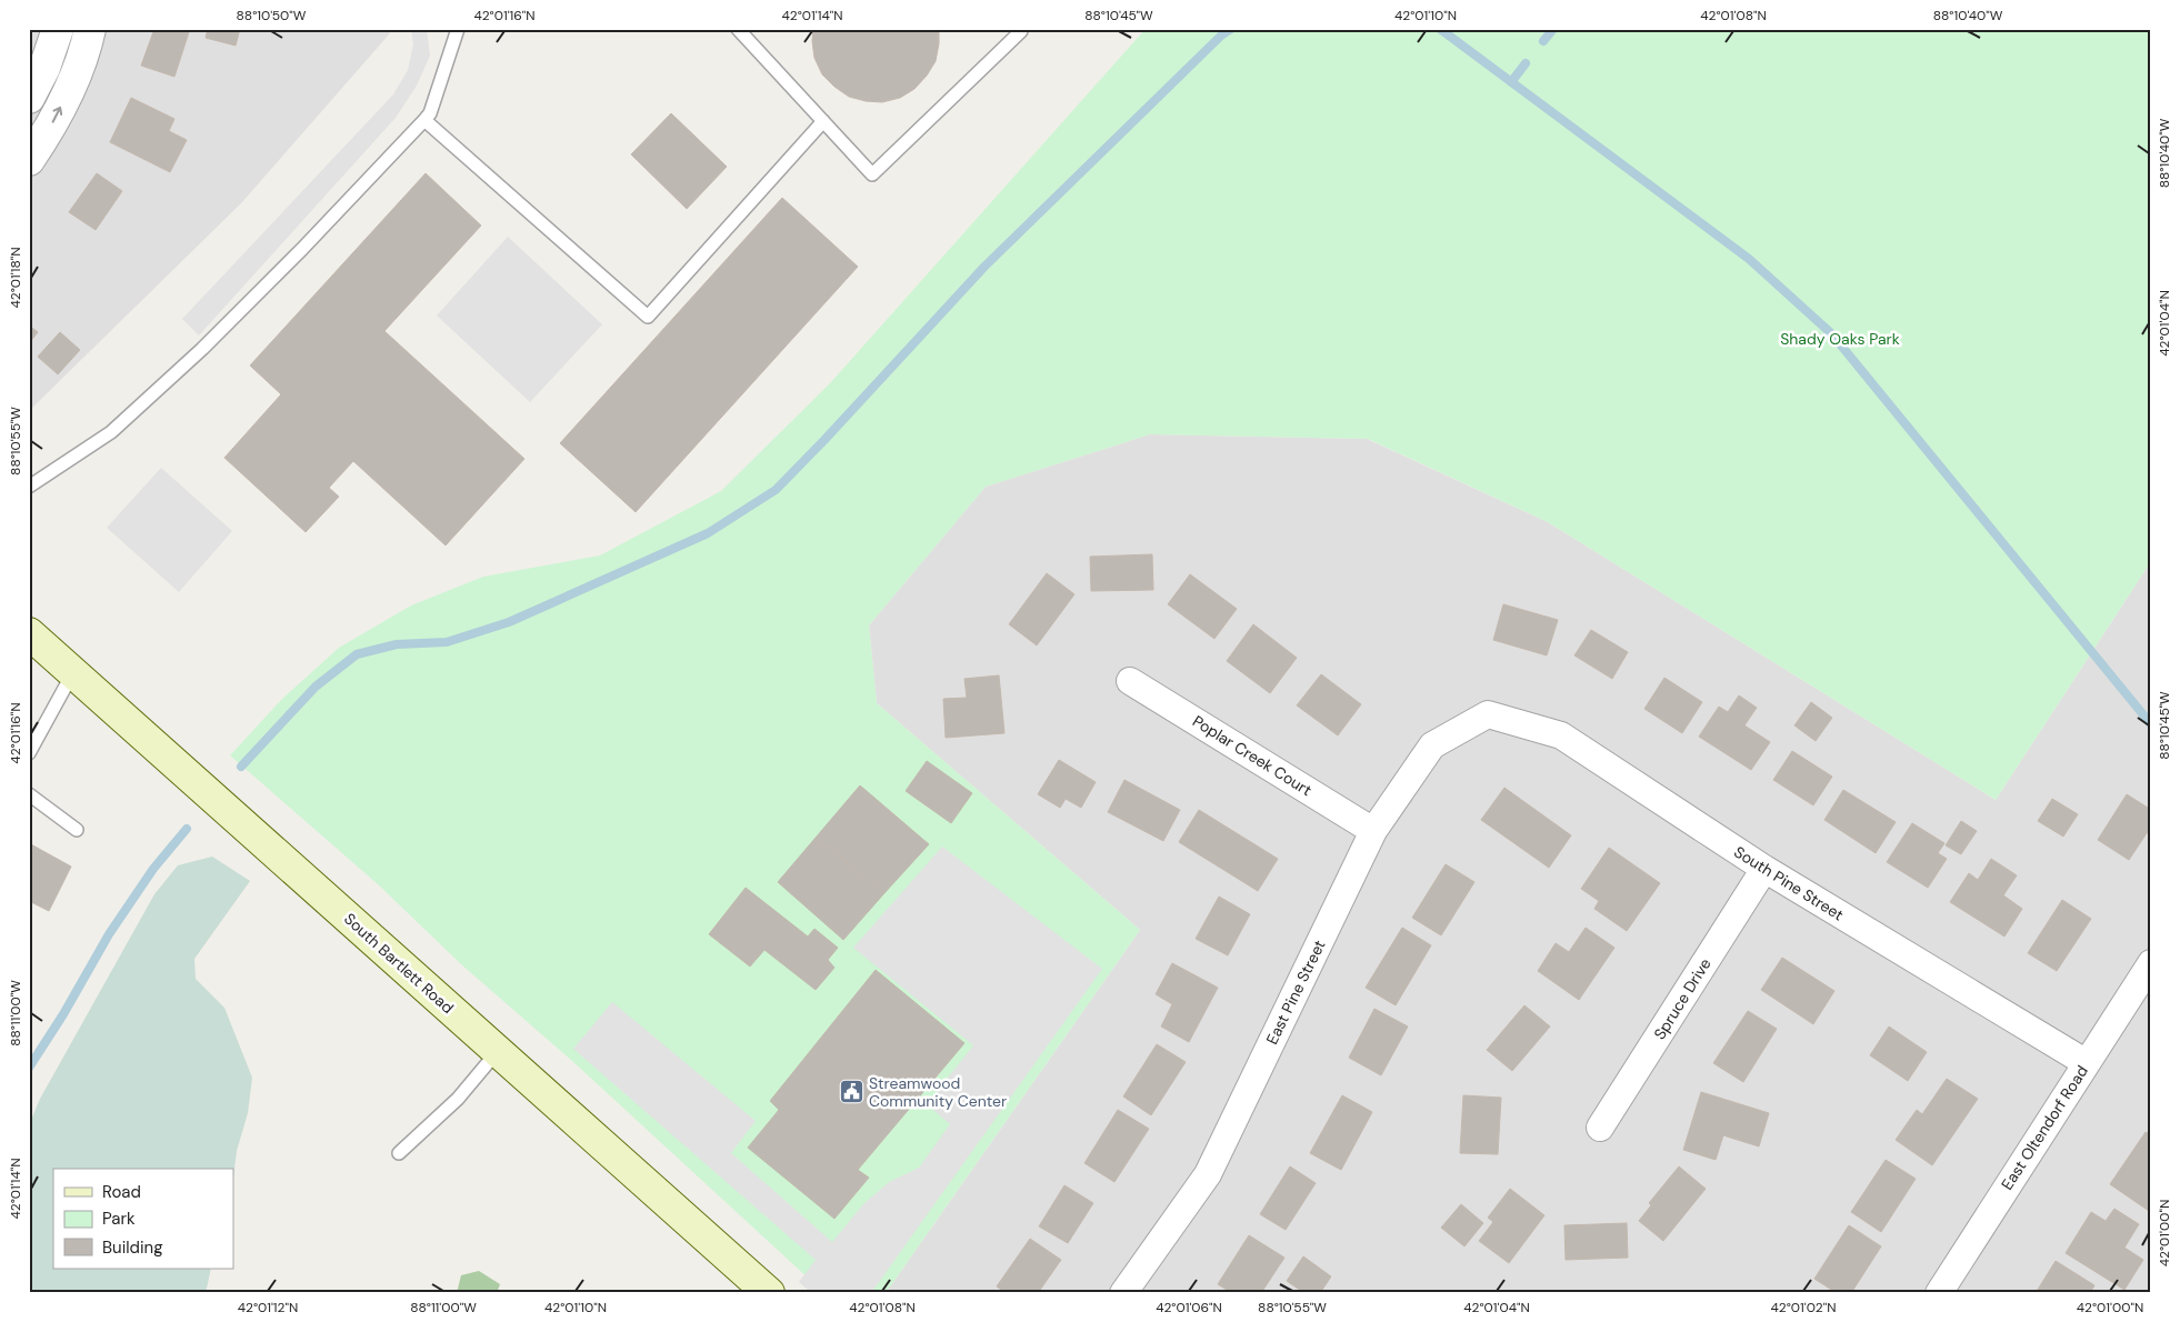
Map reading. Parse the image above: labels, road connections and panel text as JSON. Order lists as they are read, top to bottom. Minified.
{"streets":{"main road":["South Bartlett Road"],"street":["Poplar Creek Court","South Pine Street","East Pine Street","Spruce Drive","East Oltendorf Road"]},"crossings":[["Poplar Creek Court","East Pine Street"],["South Pine Street","East Pine Street"],["South Pine Street","Spruce Drive"],["South Pine Street","East Oltendorf Road"]],"parks":["Shady Oaks Park"],"places":{"public building":["Streamwood Community Center"]},"legend":["Road","Park","Building"],"coordinates":["88°10'50\"W","42°01'16\"N","42°01'14\"N","88°10'45\"W","42°01'10\"N","42°01'08\"N","88°10'40\"W","42°01'18\"N","42°01'04\"N","88°10'55\"W","88°11'00\"W","42°01'00\"N","42°01'12\"N","42°01'06\"N","42°01'02\"N"]}
